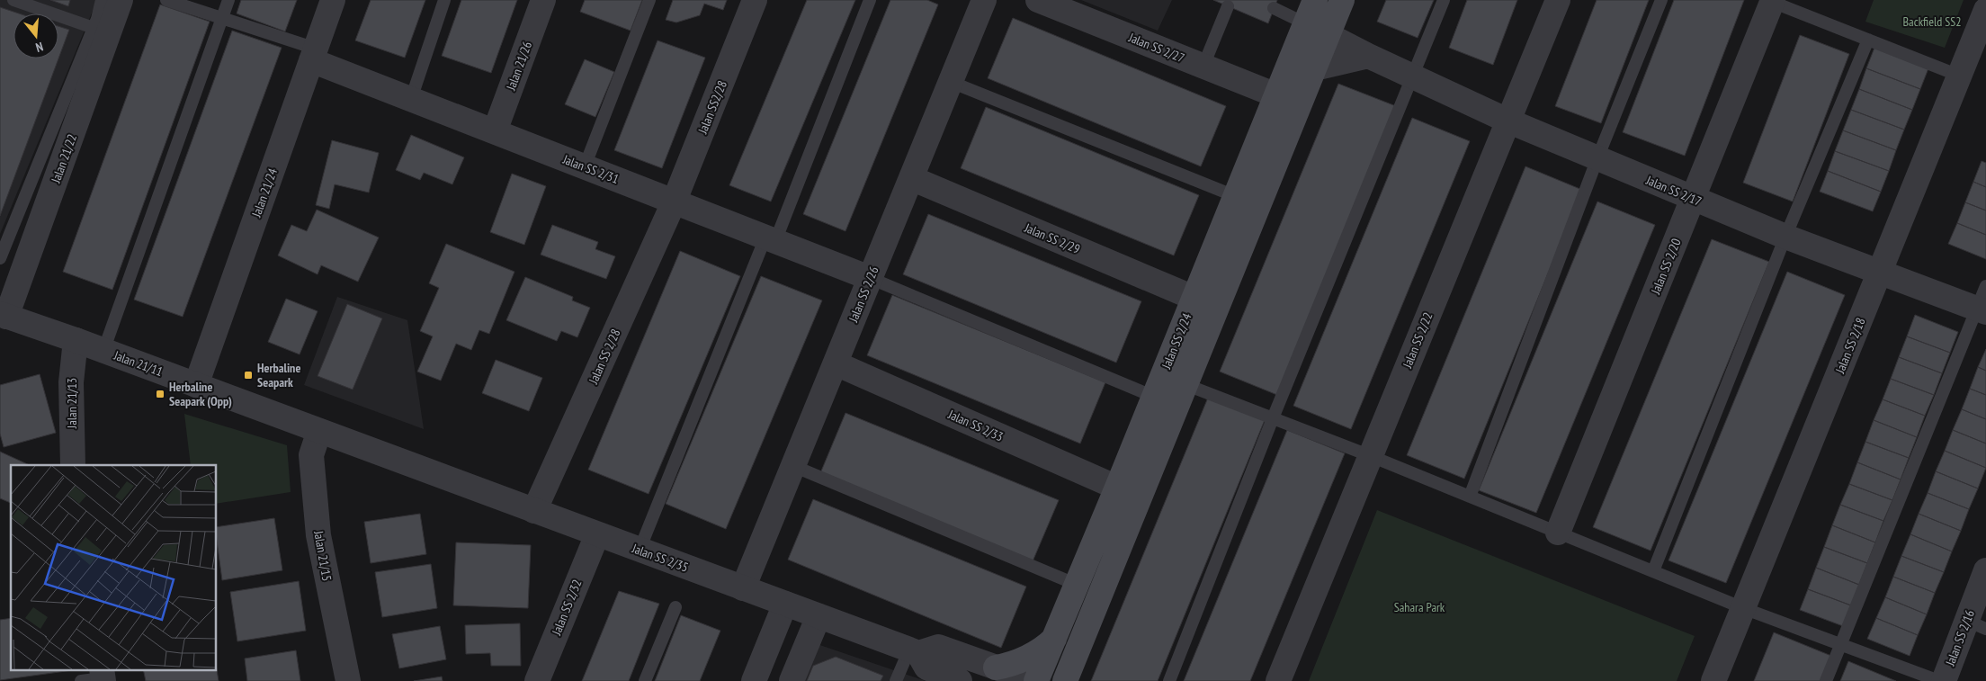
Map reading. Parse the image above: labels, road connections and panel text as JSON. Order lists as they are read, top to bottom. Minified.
{"streets":{"main road":["Jalan SS 2/24"],"street":["Jalan SS 2/27","Jalan 21/26","Jalan SS2/28","Jalan 21/22","Jalan SS 2/31","Jalan SS 2/17","Jalan 21/24","Jalan SS 2/29","Jalan SS 2/20","Jalan SS 2/26","Jalan SS 2/22","Jalan SS 2/18","Jalan SS 2/28","Jalan 21/11","Jalan 21/13","Jalan SS 2/33","Jalan 21/15","Jalan SS 2/35","Jalan SS 2/32","Jalan SS 2/16"]},"crossings":[["Jalan SS 2/27","Jalan SS 2/24"],["Jalan 21/26","Jalan SS 2/31"],["Jalan SS2/28","Jalan SS 2/31"],["Jalan SS2/28","Jalan SS 2/28"],["Jalan 21/22","Jalan 21/11"],["Jalan SS 2/31","Jalan 21/24"],["Jalan SS 2/31","Jalan SS 2/26"],["Jalan SS 2/31","Jalan SS 2/28"],["Jalan SS 2/17","Jalan SS 2/20"],["Jalan SS 2/17","Jalan SS 2/22"],["Jalan SS 2/17","Jalan SS 2/24"],["Jalan SS 2/17","Jalan SS 2/18"],["Jalan 21/24","Jalan 21/11"],["Jalan SS 2/29","Jalan SS 2/26"],["Jalan SS 2/29","Jalan SS 2/24"],["Jalan SS 2/26","Jalan SS 2/33"],["Jalan SS 2/26","Jalan SS 2/35"],["Jalan SS 2/24","Jalan SS 2/33"],["Jalan SS 2/28","Jalan SS 2/35"],["Jalan 21/11","Jalan 21/13"],["Jalan 21/11","Jalan 21/15"],["Jalan 21/11","Jalan SS 2/35"],["Jalan SS 2/35","Jalan SS 2/32"]],"parks":["Backfield SS2","Sahara Park"],"places":{"transit":["Herbaline Seapark","Herbaline Seapark (Opp)"]},"north":"bottom"}
